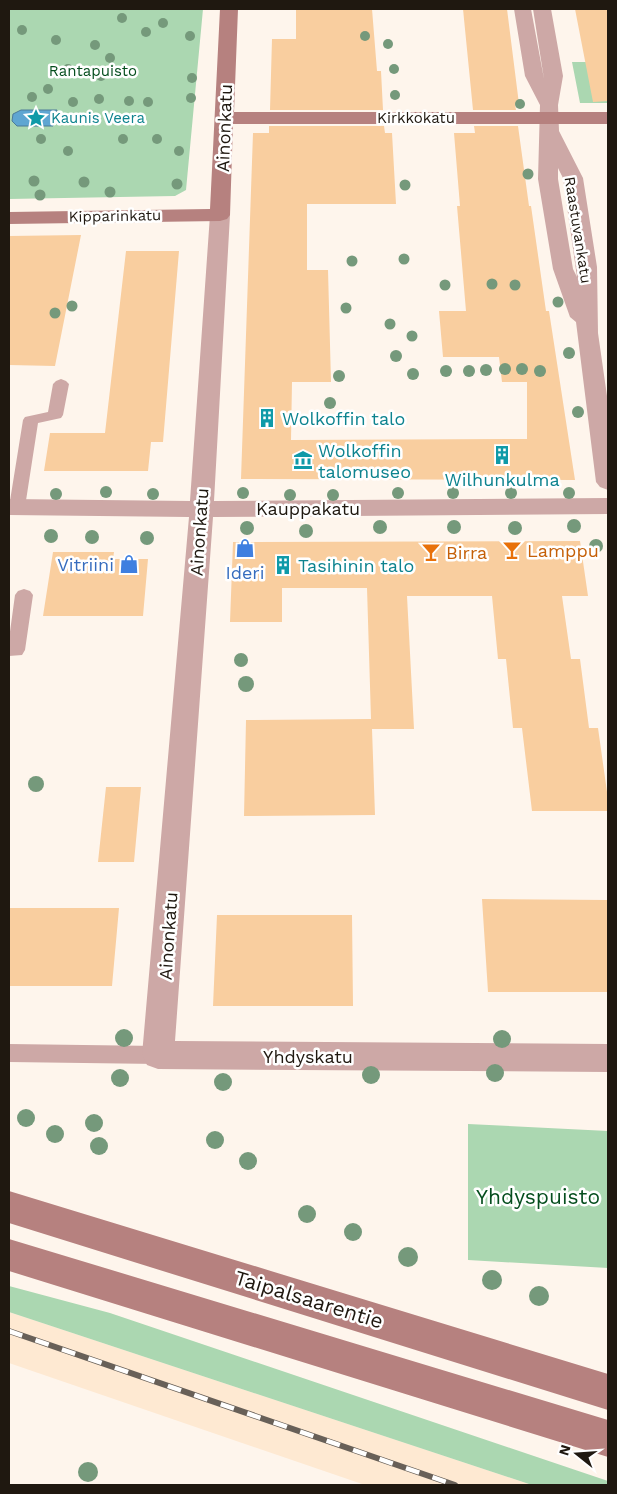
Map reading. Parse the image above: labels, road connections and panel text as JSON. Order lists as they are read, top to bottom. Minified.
{"streets":{"street":["Kirkkokatu","Ainonkatu","Kipparinkatu","Raastuvankatu","Kauppakatu","Yhdyskatu","Taipalsaarentie"]},"crossings":[["Kirkkokatu","Ainonkatu"],["Kirkkokatu","Raastuvankatu"],["Ainonkatu","Kipparinkatu"],["Ainonkatu","Kauppakatu"],["Ainonkatu","Yhdyskatu"]],"parks":["Rantapuisto","Yhdyspuisto"],"places":{"place":["Kaunis Veera"],"building":["Wolkoffin talo","Wilhunkulma","Tasihinin talo"],"museum":["Wolkoffin talomuseo"],"shop":["Ideri","Vitriini"],"bar":["Lamppu","Birra"]},"north":"left"}
